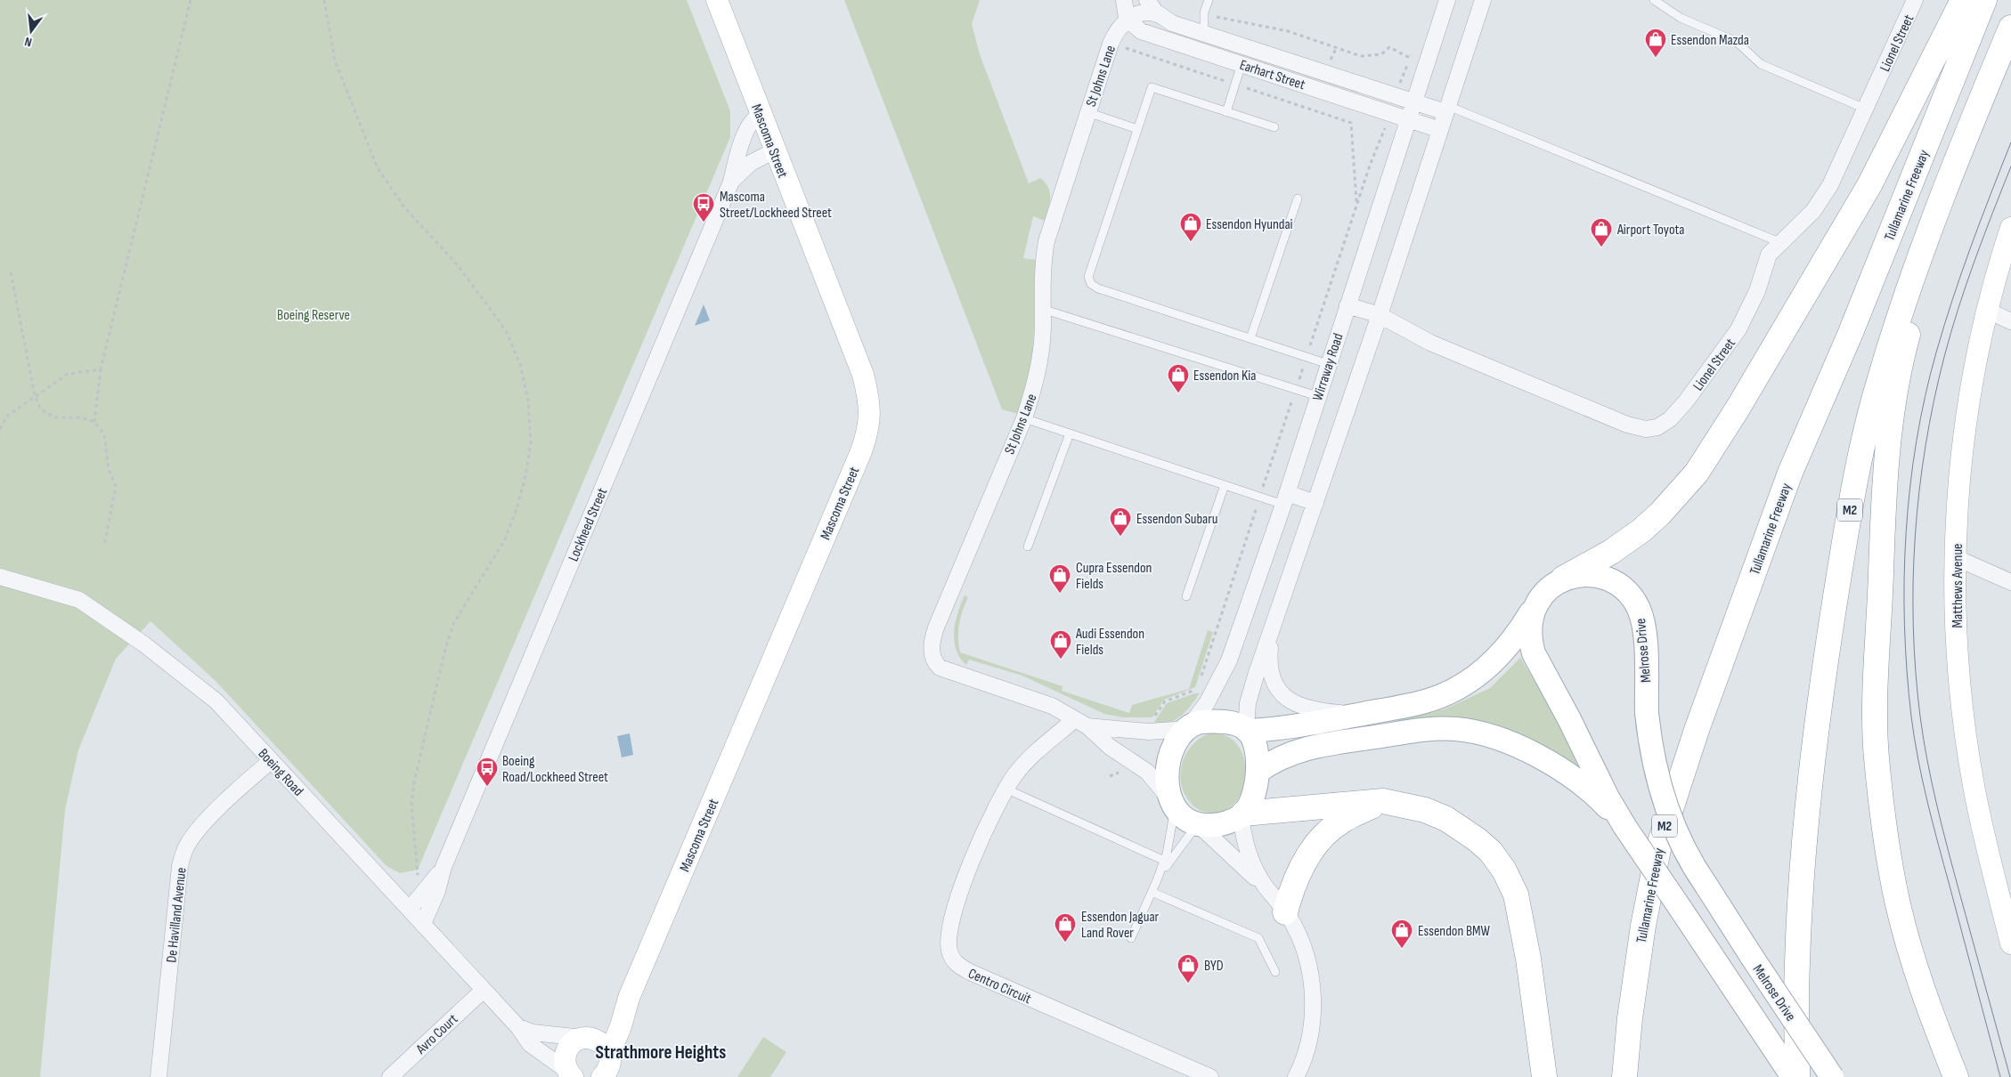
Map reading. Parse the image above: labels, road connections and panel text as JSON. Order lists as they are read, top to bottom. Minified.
{"streets":{"highway":["Tullamarine Freeway","M2"],"main road":["Mascoma Street","Matthews Avenue","Melrose Drive"],"street":["Lionel Street","Earhart Street","St Johns Lane","Wirraway Road","Lockheed Street","Boeing Road","De Havilland Avenue","Centro Circuit","Avro Court"]},"crossings":[["Lionel Street","Wirraway Road"],["Earhart Street","St Johns Lane"],["Earhart Street","Wirraway Road"],["St Johns Lane","Wirraway Road"],["St Johns Lane","Centro Circuit"],["Mascoma Street","Lockheed Street"],["Mascoma Street","Boeing Road"],["Lockheed Street","Boeing Road"],["Boeing Road","De Havilland Avenue"],["Boeing Road","Avro Court"]],"districts":["Strathmore Heights"],"parks":["Boeing Reserve"],"places":{"shop":["Essendon Mazda","Essendon Hyundai","Airport Toyota","Essendon Kia","Essendon Subaru","Cupra Essendon Fields","Audi Essendon Fields","Essendon Jaguar Land Rover","Essendon BMW","BYD"],"bus stop":["Mascoma Street/Lockheed Street","Boeing Road/Lockheed Street"]},"north":"bottom"}
